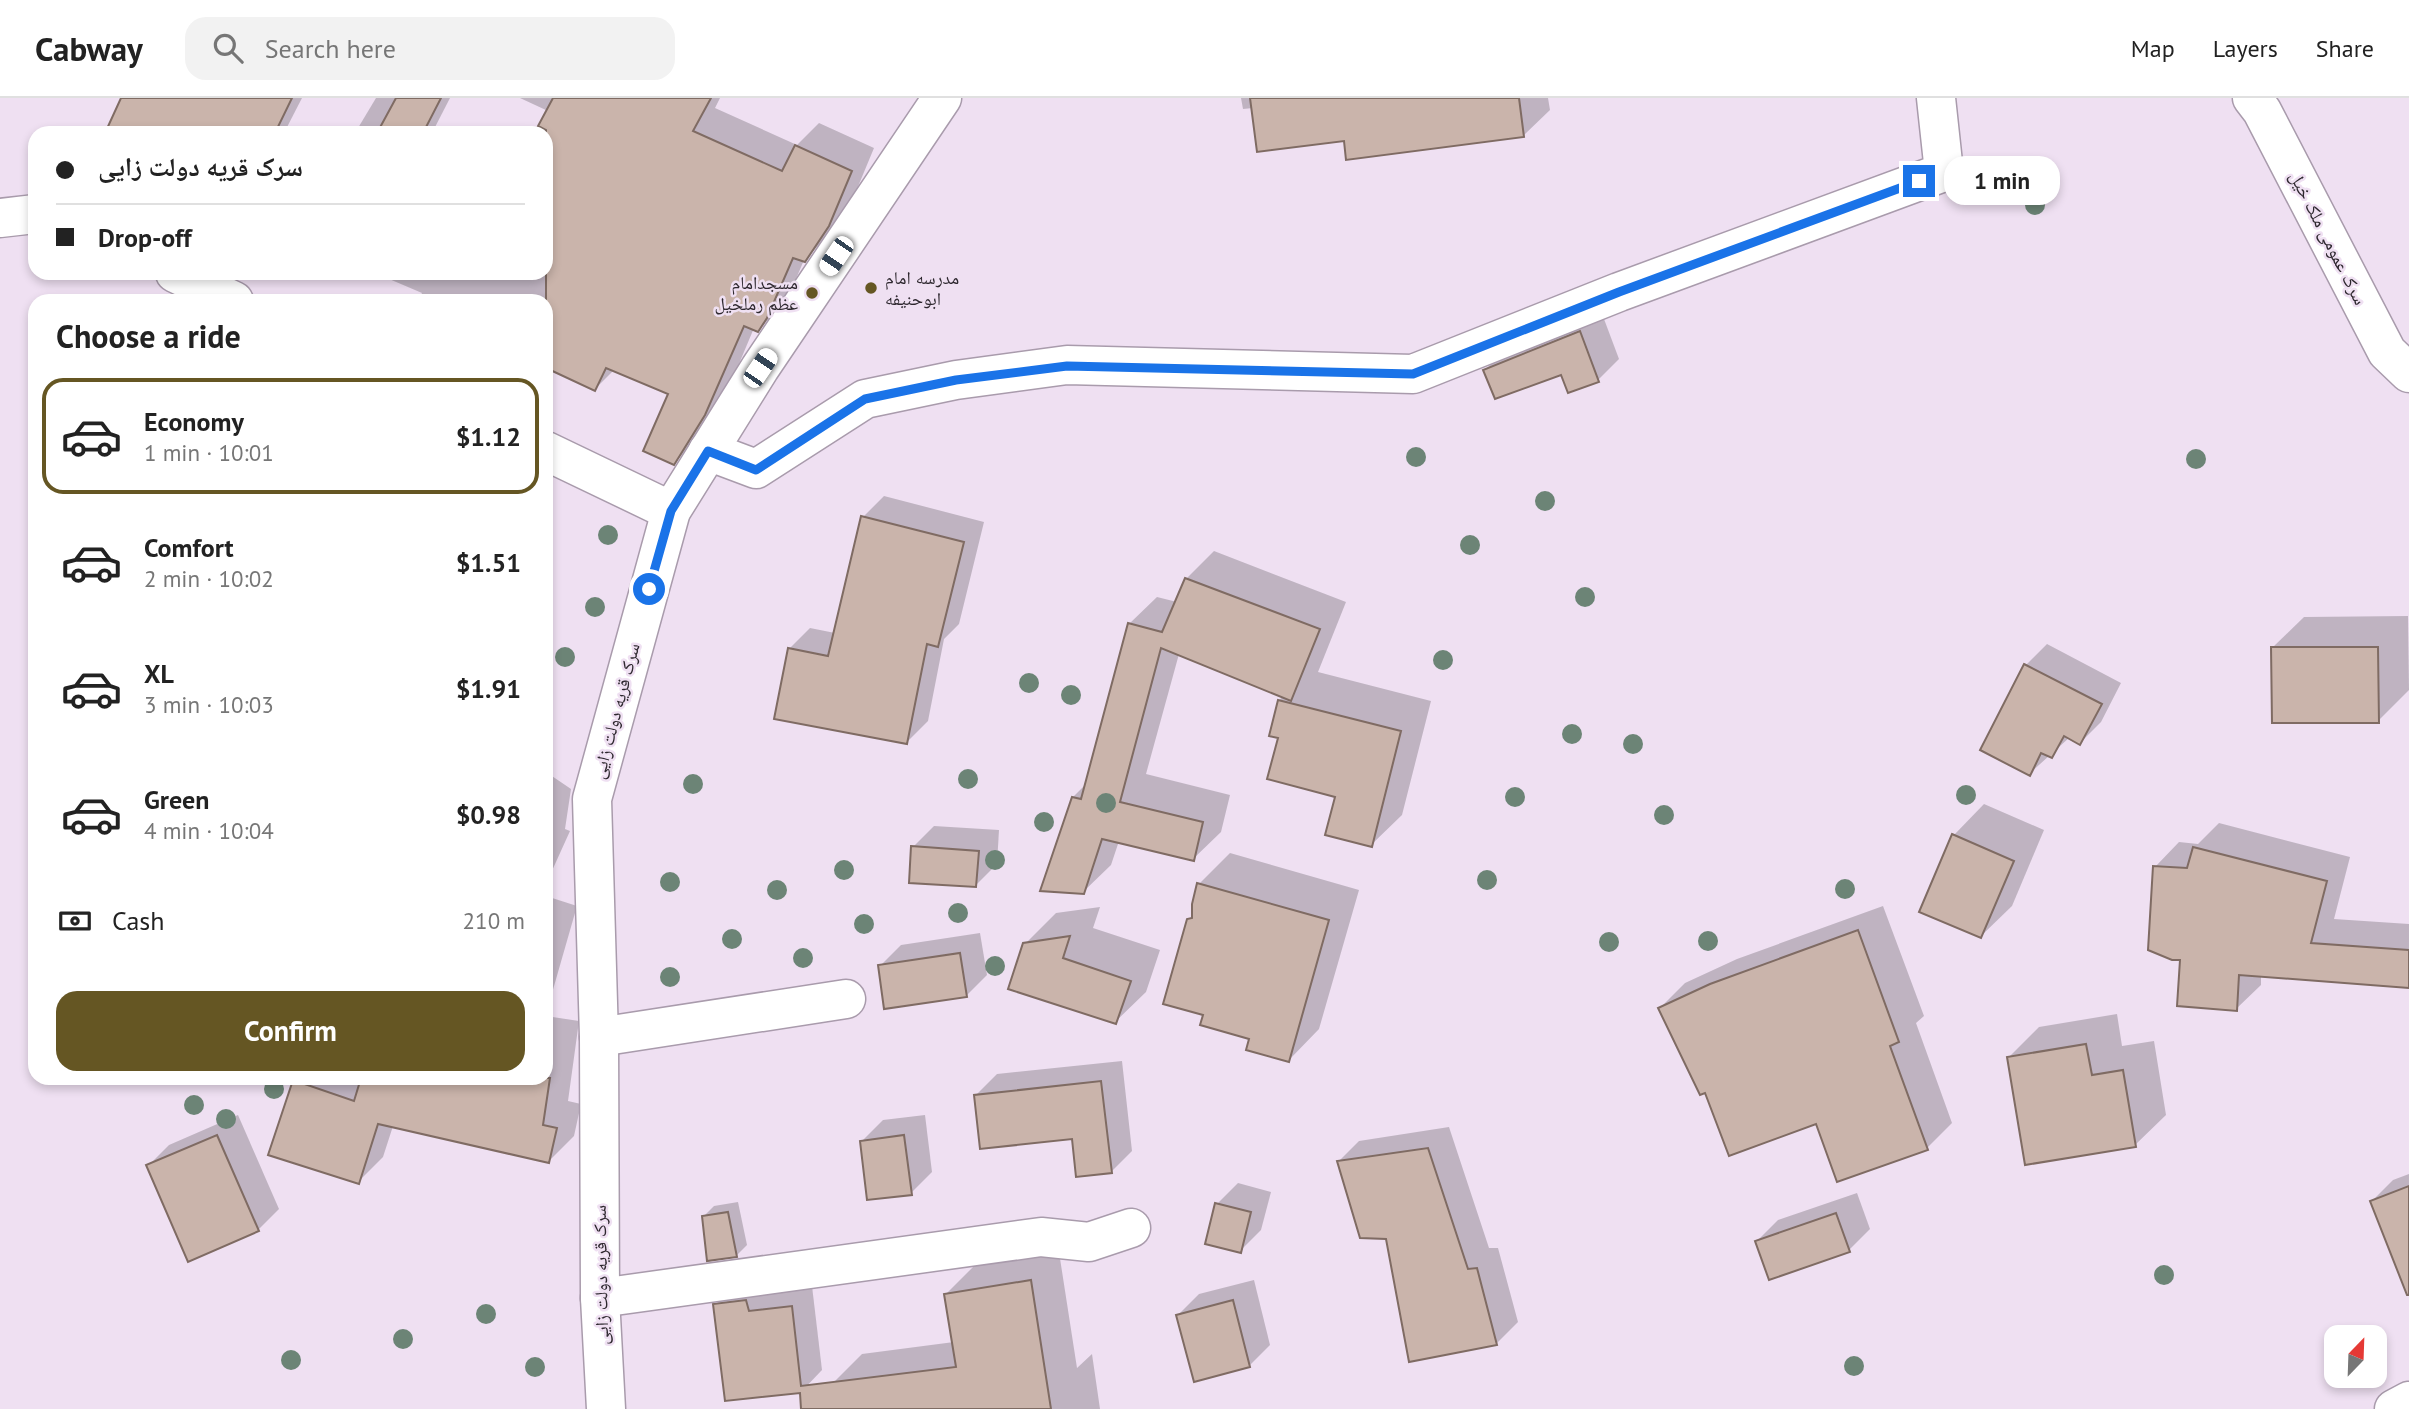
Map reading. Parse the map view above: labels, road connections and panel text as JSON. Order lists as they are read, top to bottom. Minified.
{"streets":{"street":["سرک عمومی ملک خیل","سرک قریه دولت زایی"]},"places":["مدرسه امام ابوحنیفه","مسجدامام عظم رملخیل"],"north":"top right","page":{"header":"Cabway","search":"Search here","nav":["Map","Layers","Share"],"banner":["سرک قریه دولت زایی","Drop-off"],"bubble":"1 min","heading":"Choose a ride","list":[{"name":"Economy","note":"1 min · 10:01","value":"$1.12"},{"name":"Comfort","note":"2 min · 10:02","value":"$1.51"},{"name":"XL","note":"3 min · 10:03","value":"$1.91"},{"name":"Green","note":"4 min · 10:04","value":"$0.98"}],"pay":["Cash","210 m"],"buttons":"Confirm"}}
